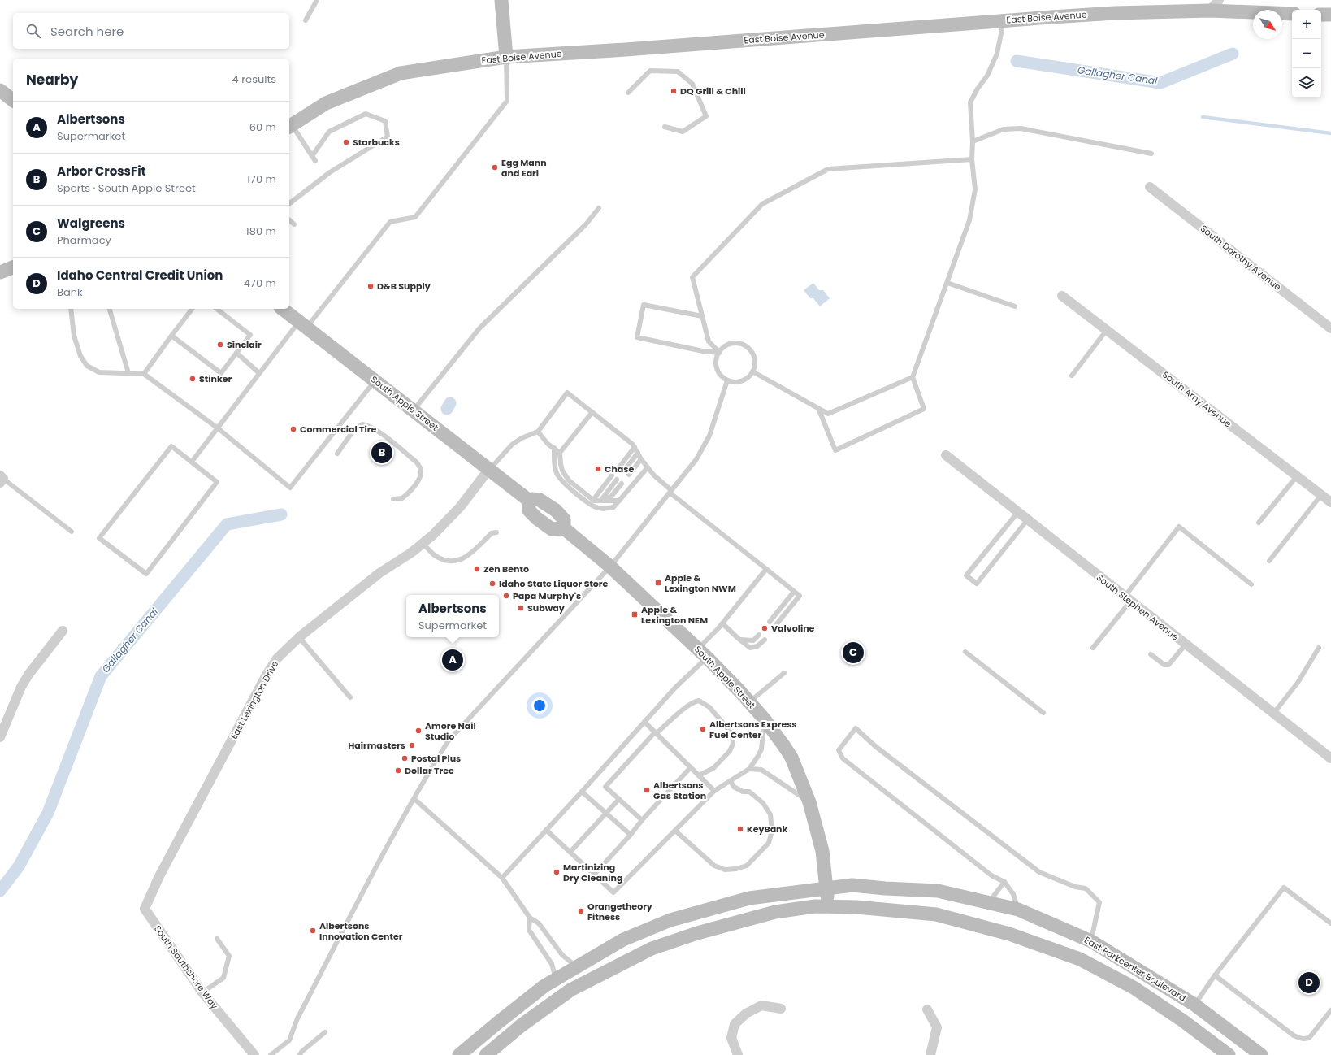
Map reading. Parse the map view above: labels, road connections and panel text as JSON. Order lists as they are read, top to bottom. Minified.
{"streets":{"main road":["East Boise Avenue","South Apple Street","East Parkcenter Boulevard"],"street":["South Dorothy Avenue","South Amy Avenue","South Stephen Avenue","East Lexington Drive","South Southshore Way"]},"crossings":[["South Apple Street","East Lexington Drive"],["South Apple Street","East Parkcenter Boulevard"],["East Lexington Drive","South Southshore Way"]],"water":["Gallagher Canal"],"places":{"other":["DQ Grill & Chill","Starbucks","Egg Mann and Earl","D&B Supply","Sinclair","Stinker","Commercial Tire","Chase","Zen Bento","Idaho State Liquor Store","Papa Murphy's","Subway","Valvoline","Albertsons Express Fuel Center","Amore Nail Studio","Hairmasters","Postal Plus","Dollar Tree","Albertsons Gas Station","KeyBank","Martinizing Dry Cleaning","Orangetheory Fitness","Albertsons Innovation Center"],"transit":["Apple & Lexington NWM","Apple & Lexington NEM"]},"north":"bottom right","page":{"map_buttons":["+","−"],"search":"Search here","heading":["Nearby","4 results"],"list":[{"mark":"A","name":"Albertsons","note":"Supermarket","value":"60 m"},{"mark":"B","name":"Arbor CrossFit","note":"Sports · South Apple Street","value":"170 m"},{"mark":"C","name":"Walgreens","note":"Pharmacy","value":"180 m"},{"mark":"D","name":"Idaho Central Credit Union","note":"Bank","value":"470 m"}],"pins":["B","C","A","D"],"popup":["Albertsons","Supermarket"]}}
